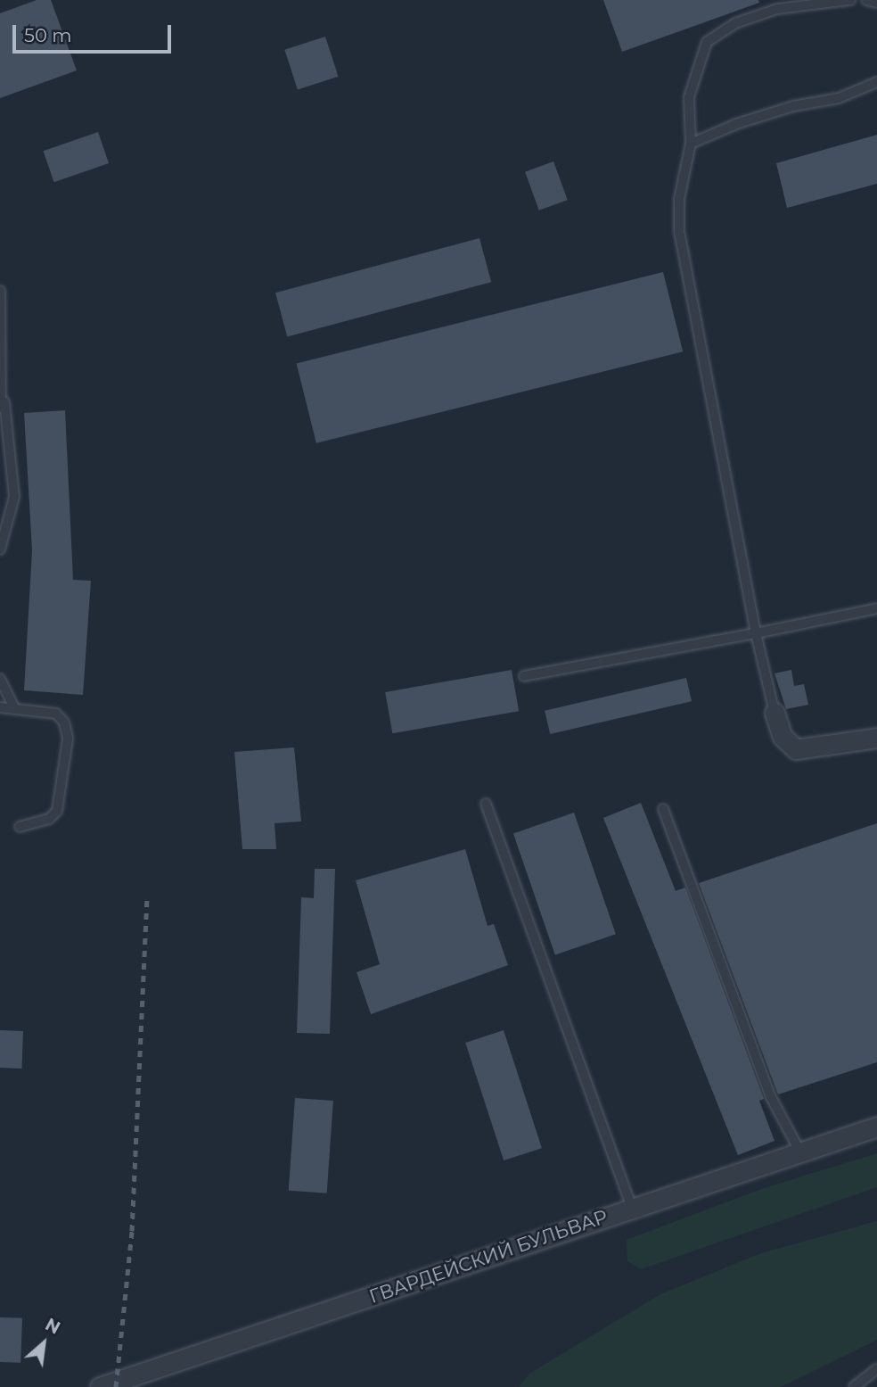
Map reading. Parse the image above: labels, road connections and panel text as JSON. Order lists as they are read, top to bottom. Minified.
{"streets":{"street":["ГВАРДЕЙСКИЙ БУЛЬВАР"]},"scale_bar":"50 m","north":"top right"}
